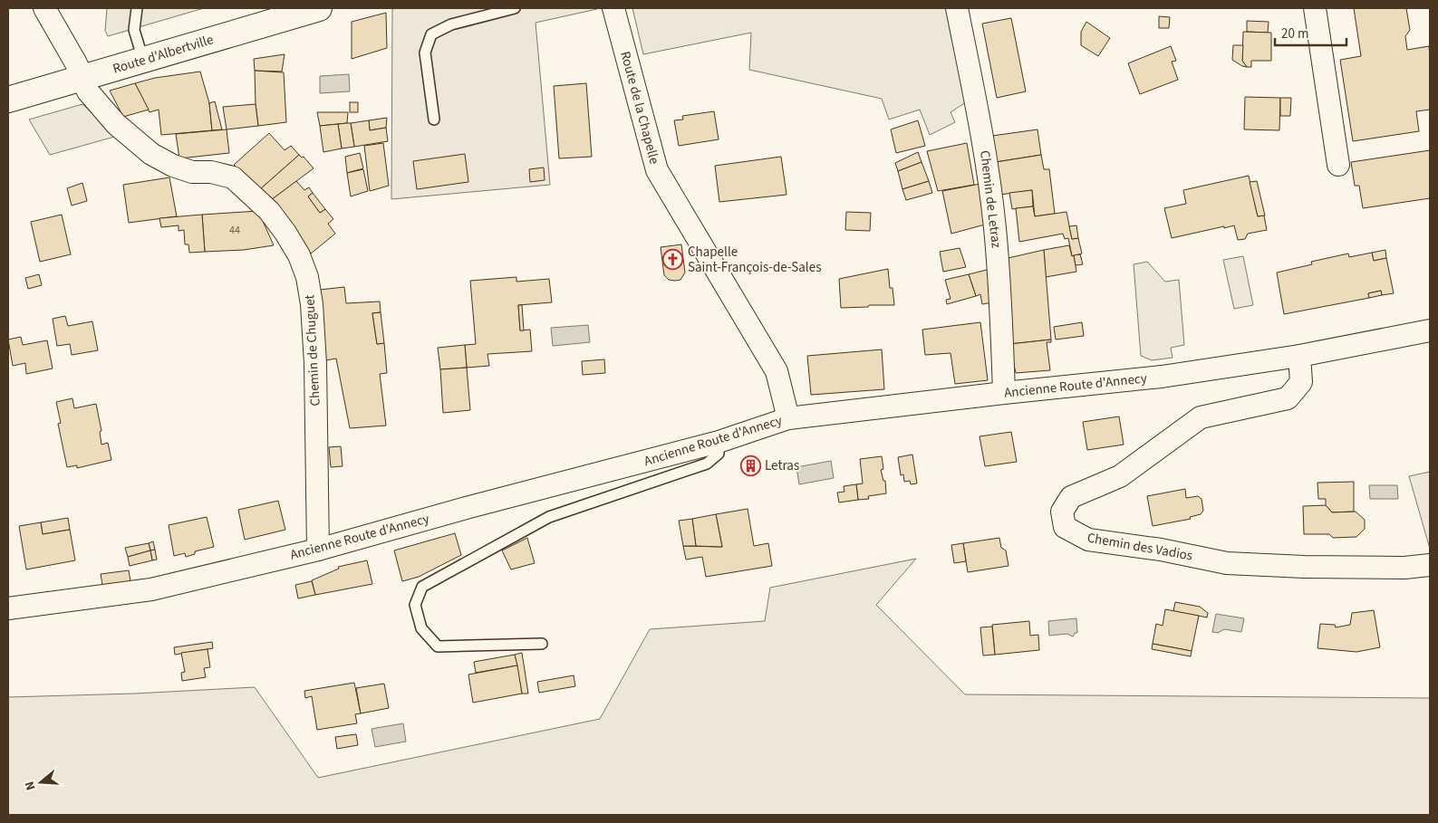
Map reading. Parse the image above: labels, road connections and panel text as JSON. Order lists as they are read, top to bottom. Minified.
{"streets":{"main road":["Route d'Albertville"],"street":["Route de la Chapelle","Chemin de Letraz","Chemin de Chuguet","Ancienne Route d'Annecy","Chemin des Vadios"]},"crossings":[["Route d'Albertville","Chemin de Chuguet"],["Route de la Chapelle","Ancienne Route d'Annecy"],["Chemin de Letraz","Ancienne Route d'Annecy"],["Chemin de Chuguet","Ancienne Route d'Annecy"],["Ancienne Route d'Annecy","Chemin des Vadios"]],"places":{"church":["Chapelle Saint-François-de-Sales"],"building":["Letras"]},"house_numbers":["44"],"scale_bar":"20 m","north":"left"}
